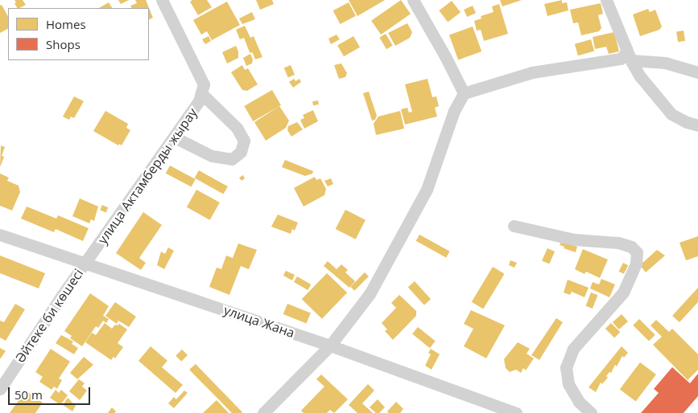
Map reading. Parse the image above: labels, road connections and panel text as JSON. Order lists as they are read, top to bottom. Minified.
{"streets":{"street":["улица Актамберды жырау","Әйтеке би көшесі","улица Жана"]},"crossings":[["улица Актамберды жырау","Әйтеке би көшесі"],["улица Актамберды жырау","улица Жана"],["Әйтеке би көшесі","улица Жана"]],"legend":["Homes","Shops"],"scale_bar":"50 m"}
